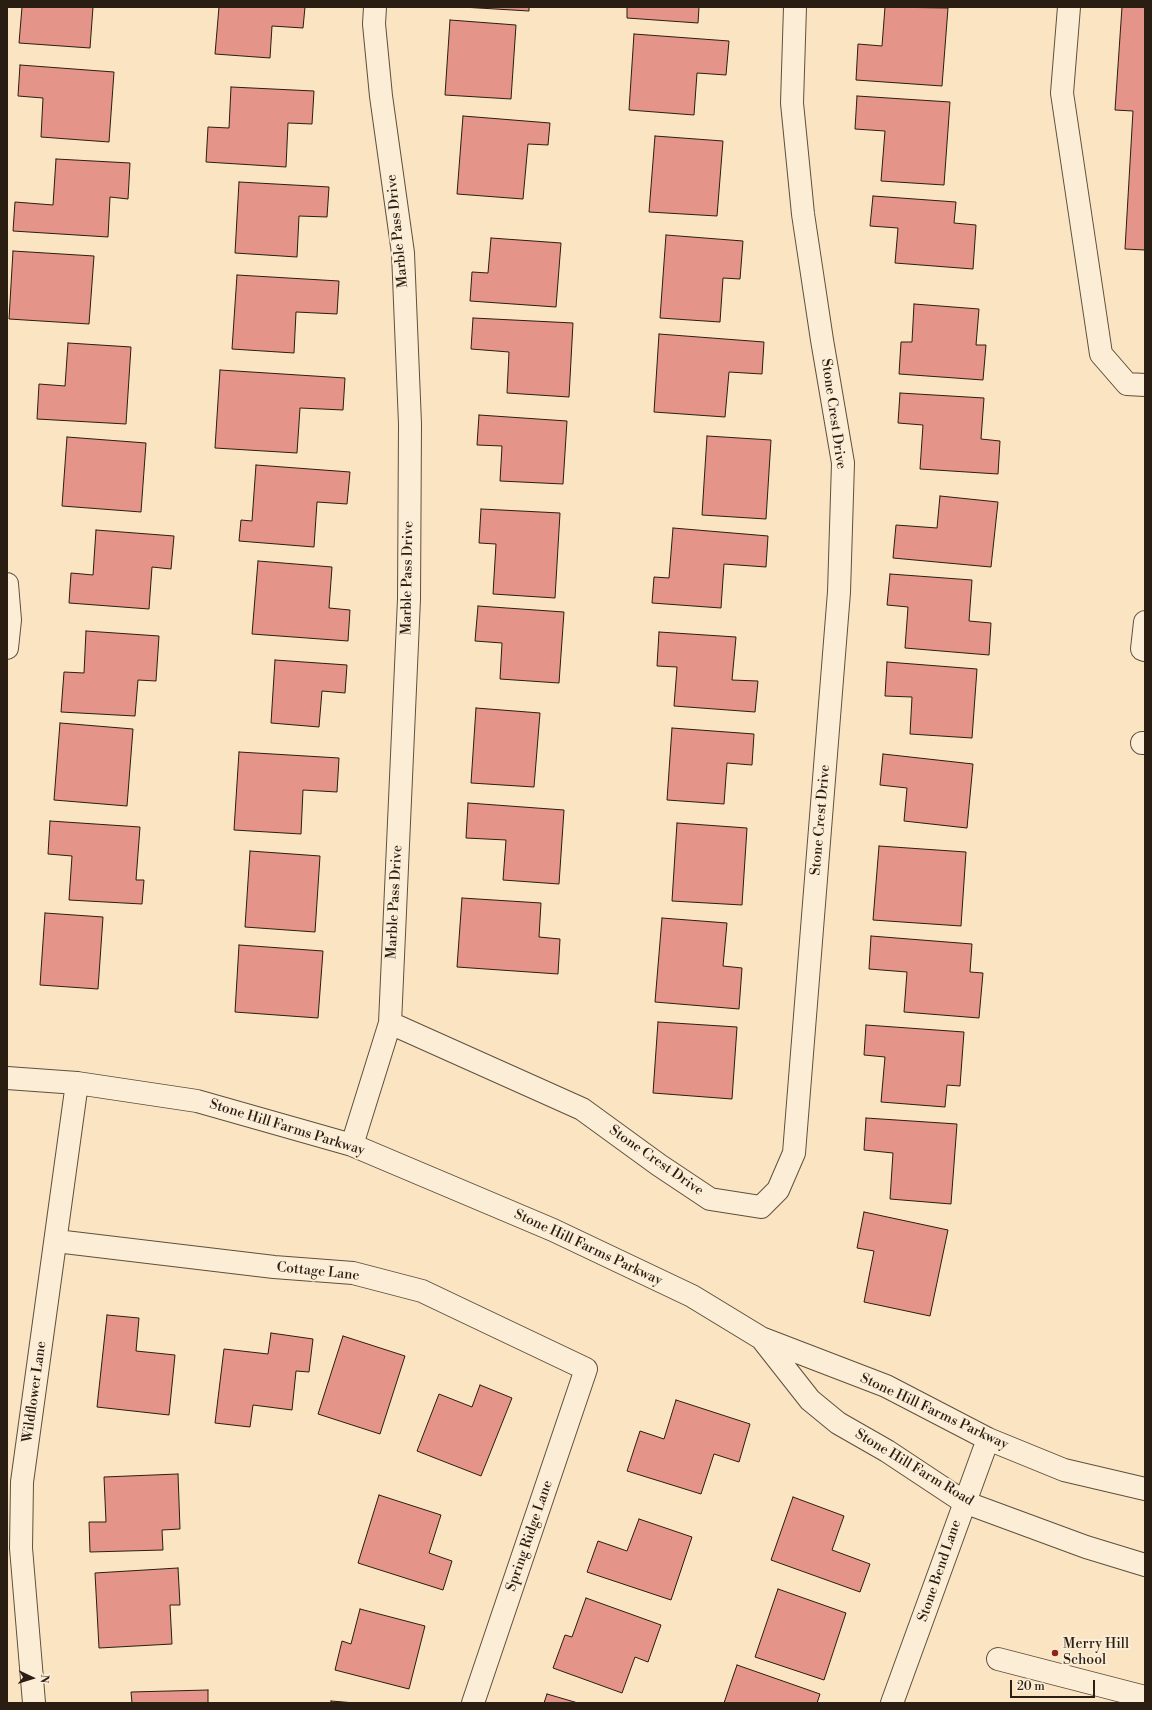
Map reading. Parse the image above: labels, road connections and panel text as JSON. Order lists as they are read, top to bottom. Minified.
{"streets":{"street":["Marble Pass Drive","Stone Crest Drive","Stone Hill Farms Parkway","Cottage Lane","Wildflower Lane","Stone Hill Farm Road","Spring Ridge Lane","Stone Bend Lane"]},"crossings":[["Marble Pass Drive","Stone Crest Drive"],["Marble Pass Drive","Stone Hill Farms Parkway"],["Stone Hill Farms Parkway","Wildflower Lane"],["Stone Hill Farms Parkway","Stone Hill Farm Road"],["Stone Hill Farms Parkway","Stone Bend Lane"],["Cottage Lane","Wildflower Lane"],["Cottage Lane","Spring Ridge Lane"],["Stone Hill Farm Road","Stone Bend Lane"]],"places":["Merry Hill School"],"scale_bar":"20 m","north":"right"}
